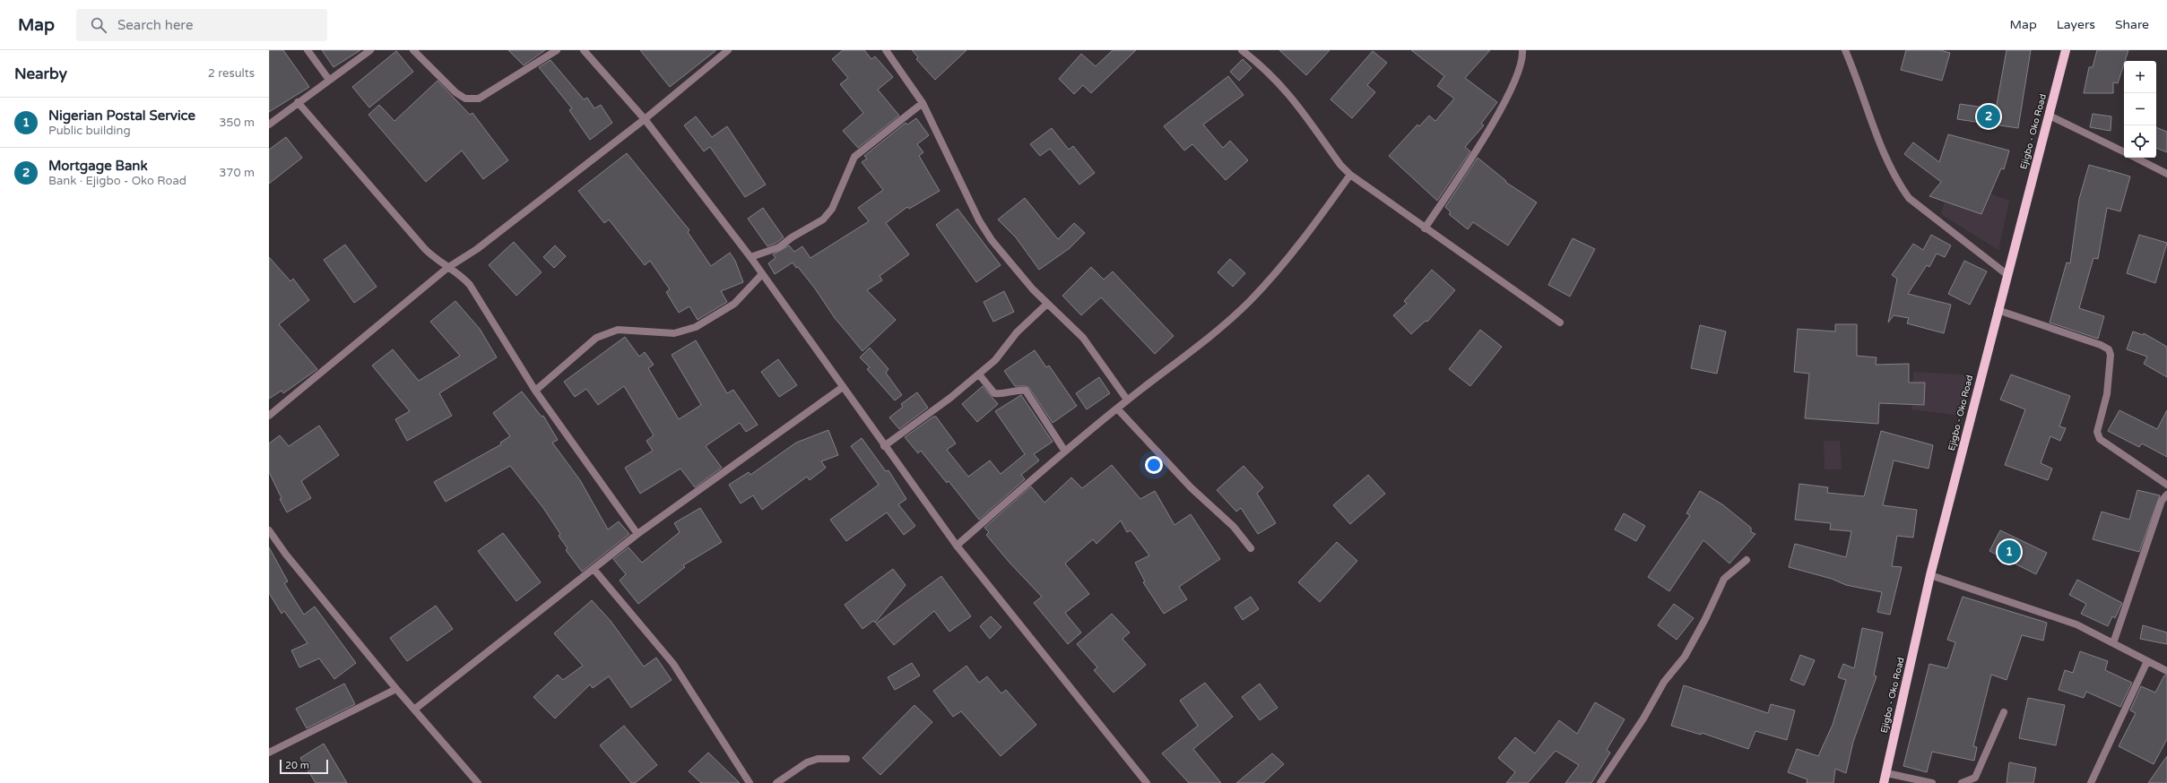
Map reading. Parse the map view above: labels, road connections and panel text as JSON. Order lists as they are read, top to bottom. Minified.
{"streets":{"main road":["Ejigbo - Oko Road"]},"scale_bar":"20 m","page":{"header":"Map","search":"Search here","nav":["Map","Layers","Share"],"heading":["Nearby","2 results"],"map_buttons":["+","−"],"list":[{"mark":"1","name":"Nigerian Postal Service","note":"Public building","value":"350 m"},{"mark":"2","name":"Mortgage Bank","note":"Bank · Ejigbo - Oko Road","value":"370 m"}],"pins":["2","1"],"scale":"20 m"}}
